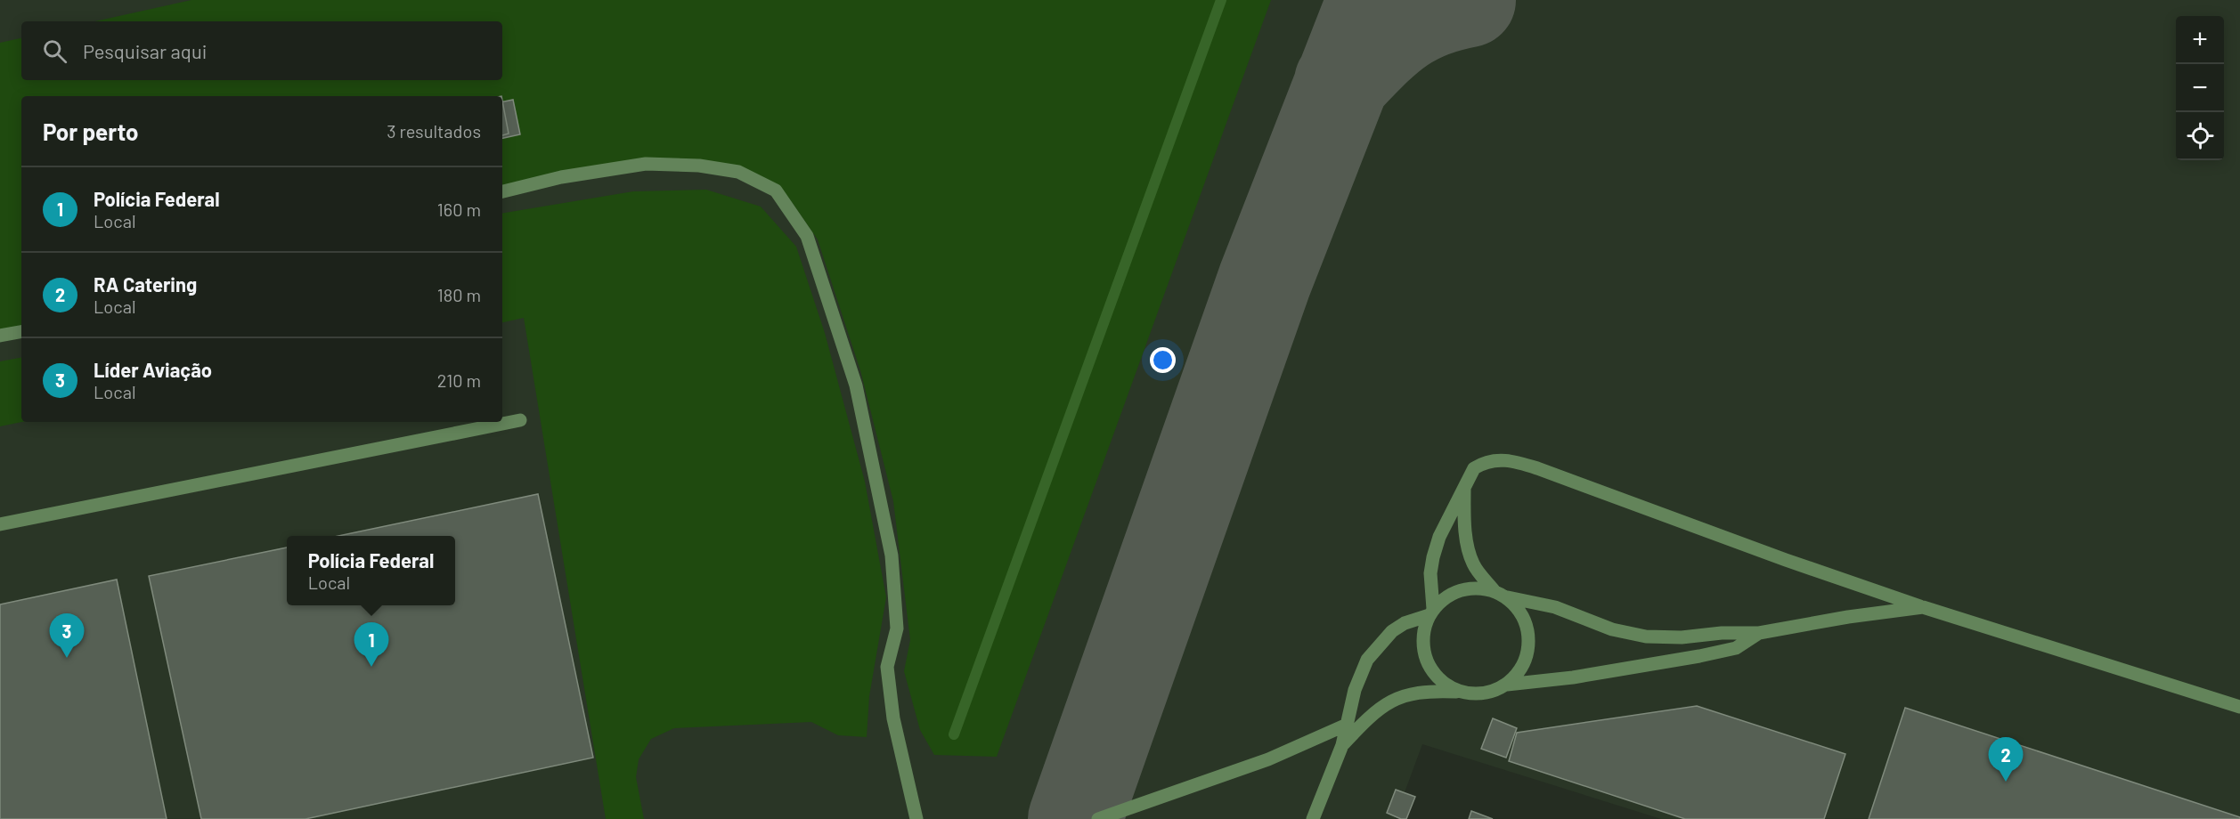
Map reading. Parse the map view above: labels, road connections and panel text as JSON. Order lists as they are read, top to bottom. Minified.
{"page":{"map_buttons":["+","−"],"search":"Pesquisar aqui","heading":["Por perto","3 resultados"],"list":[{"mark":"1","name":"Polícia Federal","note":"Local","value":"160 m"},{"mark":"2","name":"RA Catering","note":"Local","value":"180 m"},{"mark":"3","name":"Líder Aviação","note":"Local","value":"210 m"}],"popup":["Polícia Federal","Local"],"pins":["3","1","2"]}}
